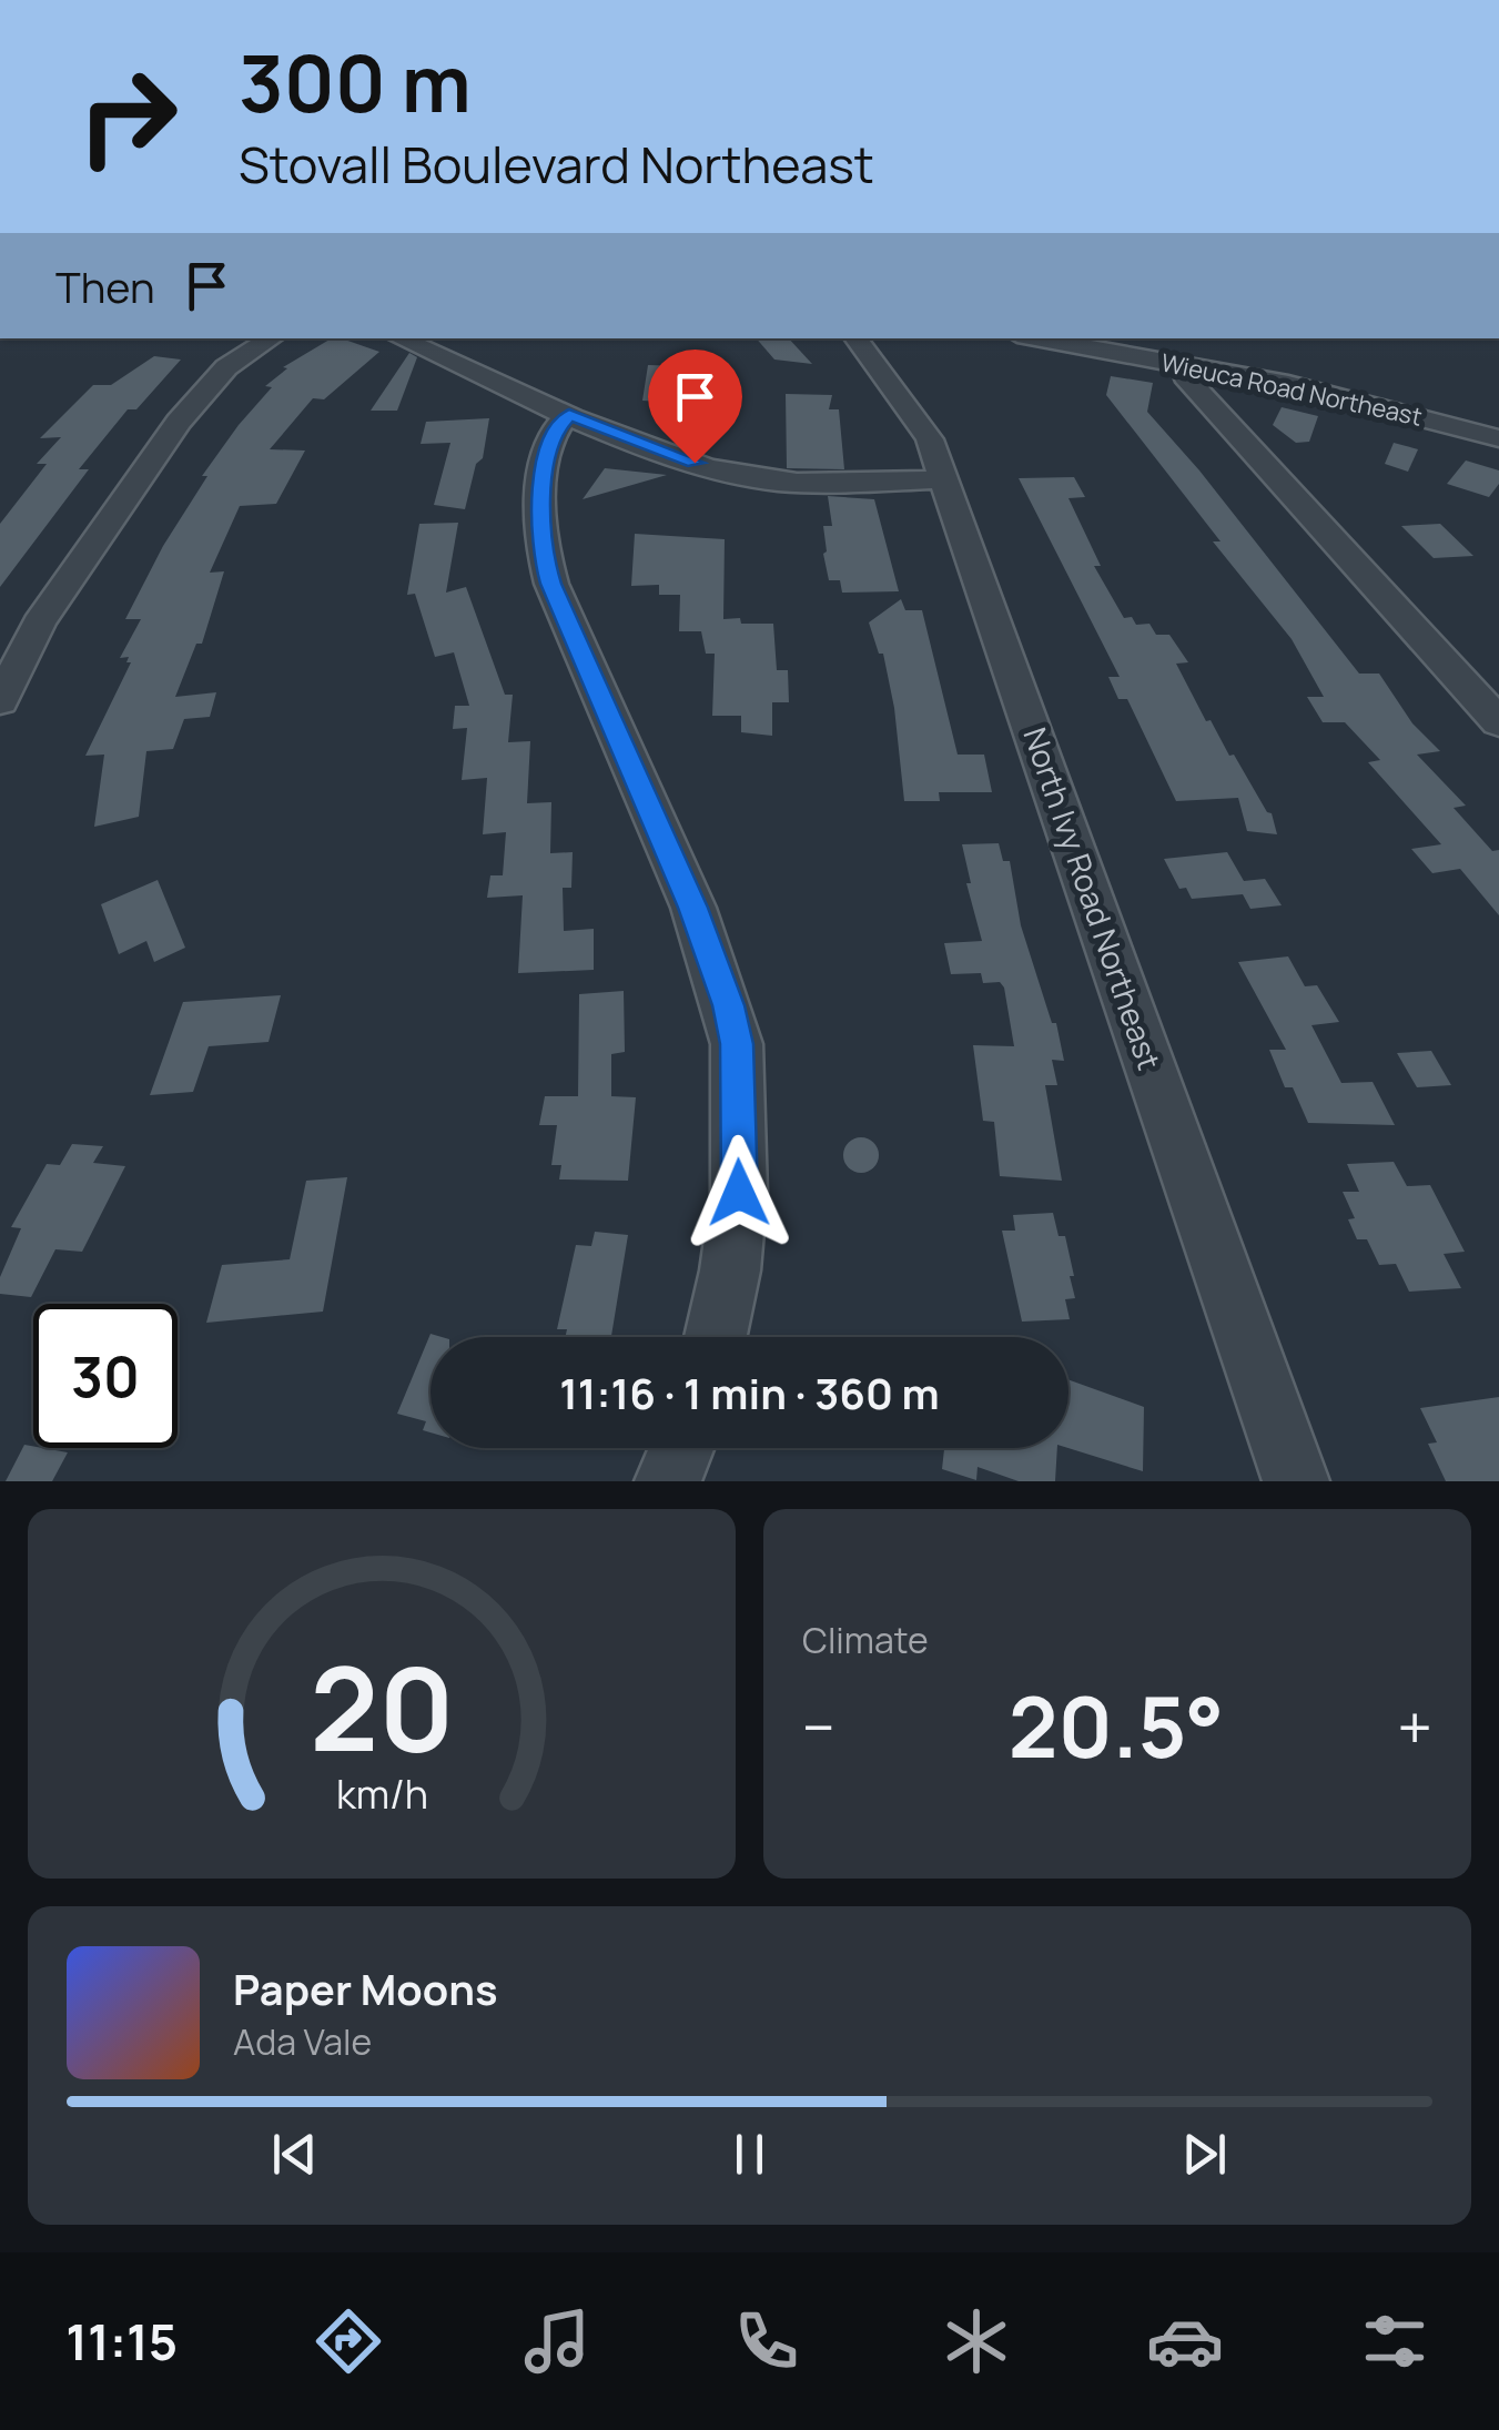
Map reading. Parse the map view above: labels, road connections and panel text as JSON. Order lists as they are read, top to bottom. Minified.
{"streets":{"street":["Wieuca Road Northeast","North Ivy Road Northeast"]},"page":{"turn":["300 m","Stovall Boulevard Northeast"],"then":"Then","limit":"30","trip":"11:16 · 1 min · 360 m","tile":"Climate","heat":["−","20.5°","+"],"song":["Paper Moons","Ada Vale"],"tabs":"11:15","gauge":["20","km/h"]}}
